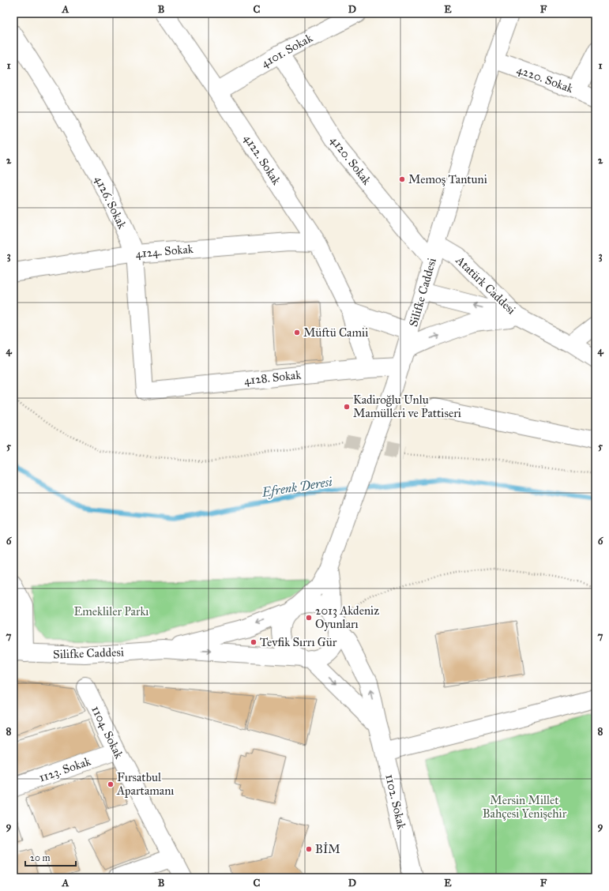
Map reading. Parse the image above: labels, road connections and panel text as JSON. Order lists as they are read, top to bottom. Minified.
{"streets":{"street":["4101. Sokak","4220. Sokak","4122. Sokak","4120. Sokak","4126. Sokak","4124. Sokak","Atatürk Caddesi","Silifke Caddesi","4128. Sokak","1104. Sokak","1123. Sokak","1102. Sokak"]},"crossings":[["4101. Sokak","4122. Sokak"],["4101. Sokak","4120. Sokak"],["4220. Sokak","Silifke Caddesi"],["4122. Sokak","4124. Sokak"],["4122. Sokak","4128. Sokak"],["4120. Sokak","Atatürk Caddesi"],["4120. Sokak","Silifke Caddesi"],["4126. Sokak","4124. Sokak"],["4126. Sokak","4128. Sokak"],["Atatürk Caddesi","Silifke Caddesi"],["Silifke Caddesi","4128. Sokak"],["Silifke Caddesi","1102. Sokak"],["1104. Sokak","1123. Sokak"]],"water":["Efrenk Deresi"],"parks":["Emekliler Parkı","Mersin Millet Bahçesi Yenişehir"],"places":["Memoş Tantuni","Müftü Camii","Kadiroğlu Unlu Mamülleri ve Pattiseri","2013 Akdeniz Oyunları","Tevfik Sırrı Gür","Fırsatbul Apartamanı","BİM"],"scale_bar":"20 m","grid":{"columns":["A","B","C","D","E","F"],"rows":["1","2","3","4","5","6","7","8","9"]}}
